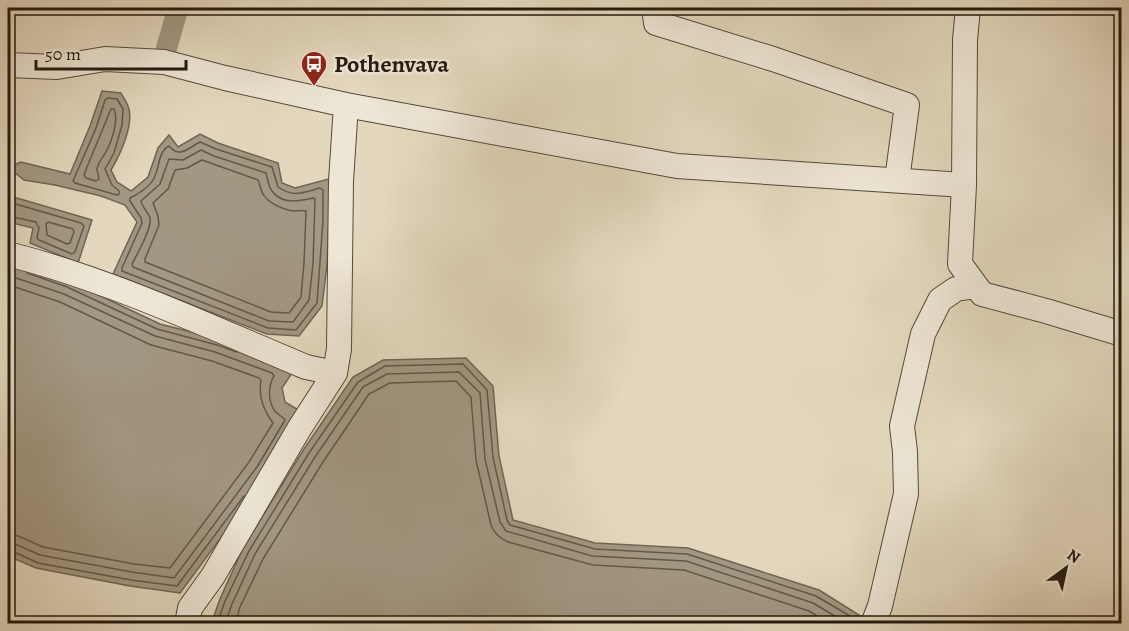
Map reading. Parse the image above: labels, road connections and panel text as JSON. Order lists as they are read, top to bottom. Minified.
{"places":{"bus stop":["Pothenvava"]},"scale_bar":"50 m","north":"top right"}
